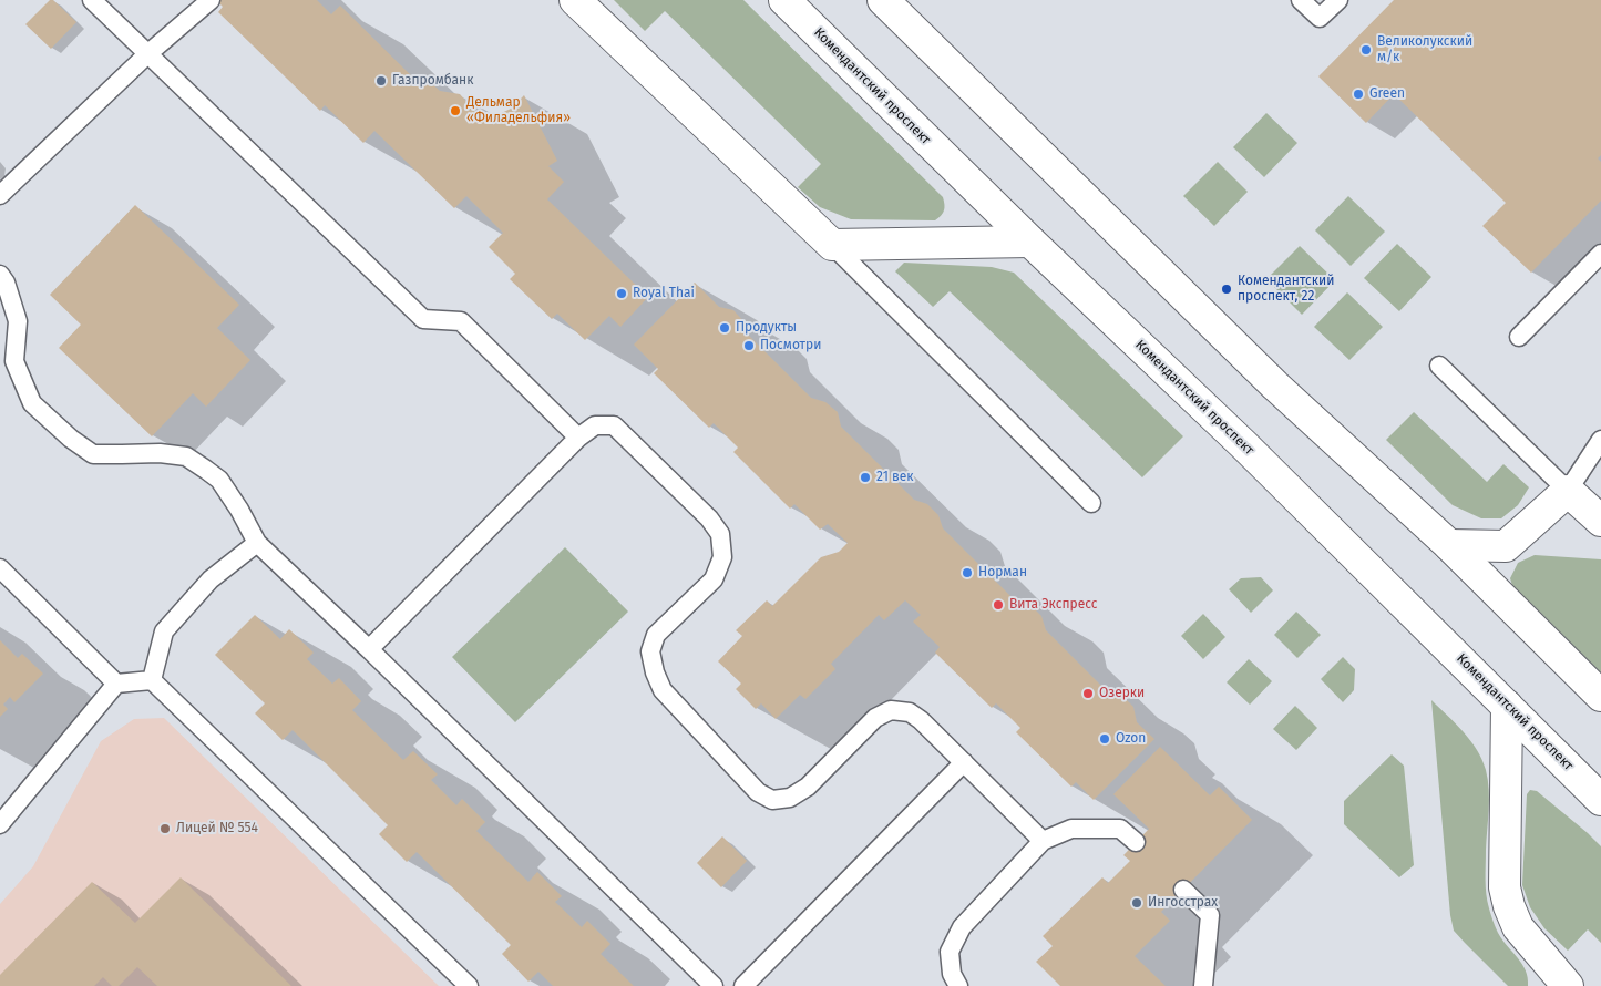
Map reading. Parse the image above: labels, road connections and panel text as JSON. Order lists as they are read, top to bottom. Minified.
{"streets":{"main road":["Комендантский проспект"]},"places":["Великолукский м/к","Газпромбанк","Green","Дельмар «Филадельфия»","Комендантский проспект, 22","Royal Thai","Продукты","Посмотри","21 век","Норман","Вита Экспресс","Озерки","Ozon","Лицей № 554","Ингосстрах"]}
